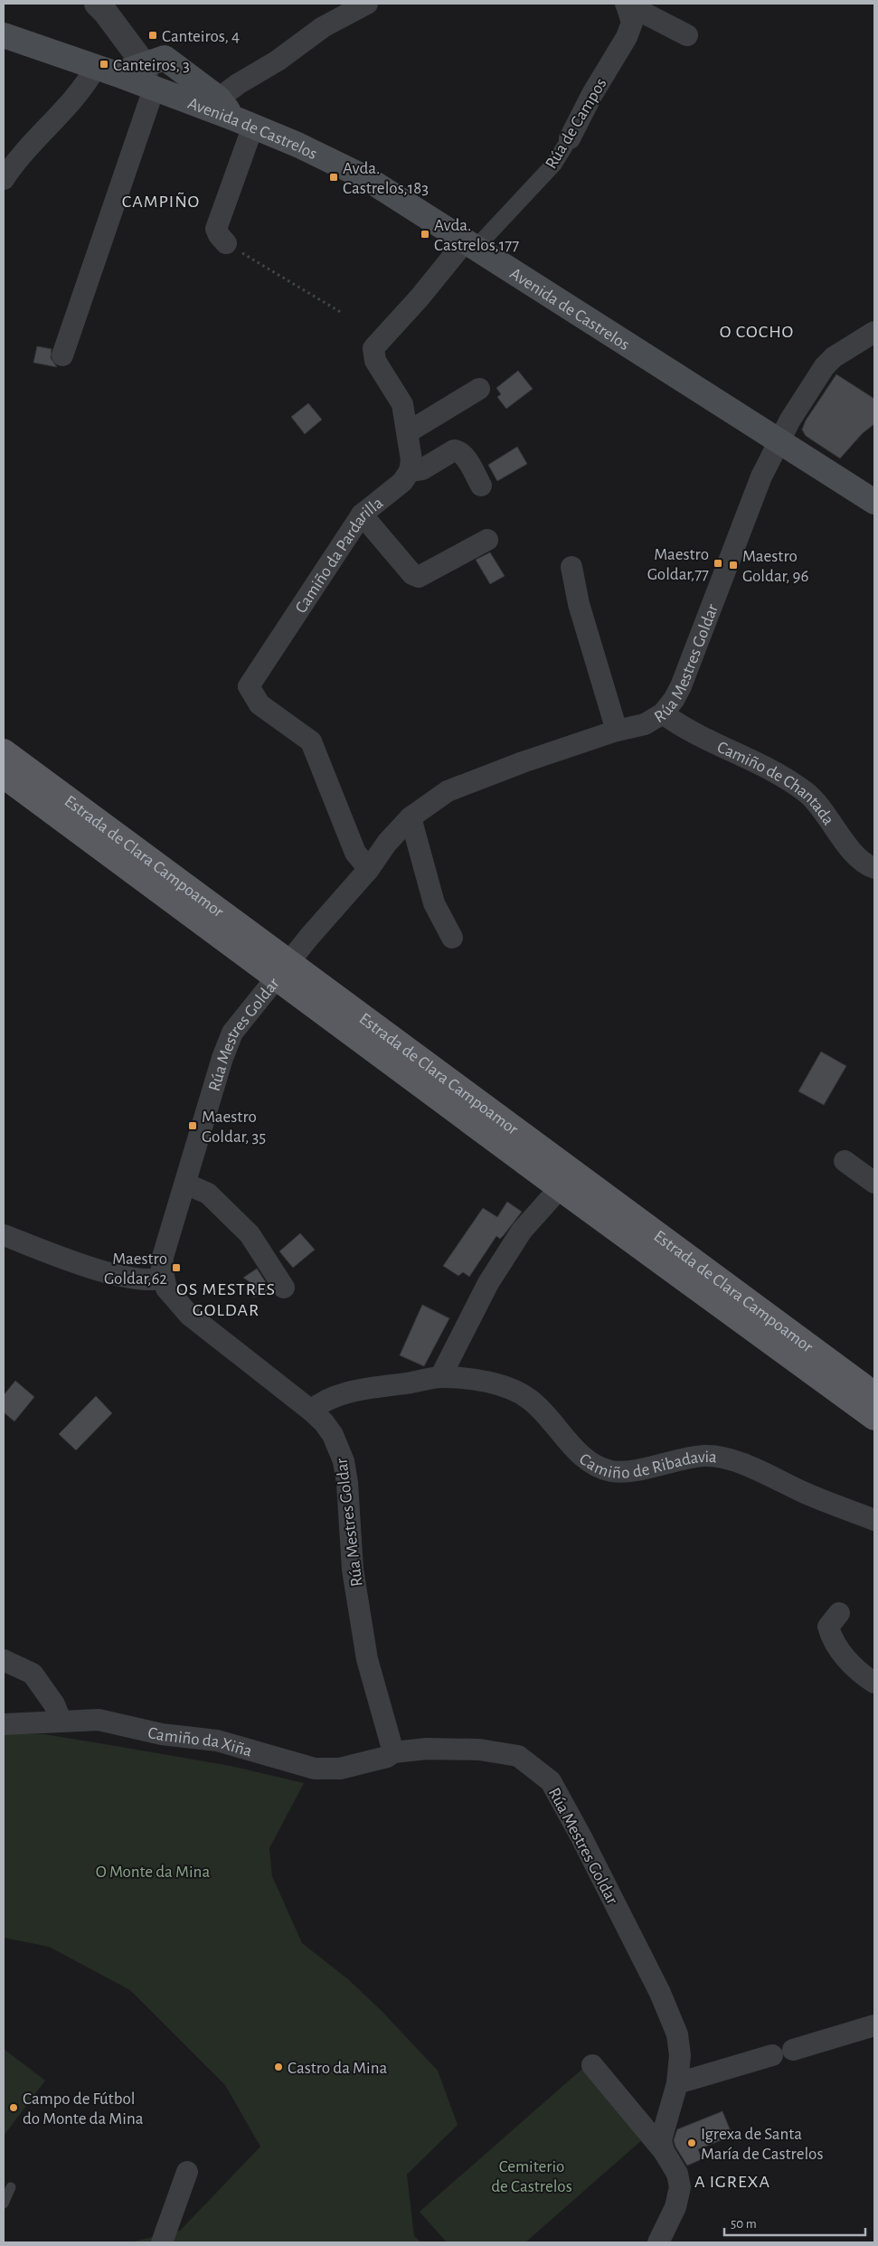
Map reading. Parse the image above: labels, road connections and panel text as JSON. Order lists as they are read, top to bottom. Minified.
{"streets":{"main road":["Avenida de Castrelos","Estrada de Clara Campoamor"],"street":["Rúa de Campos","Camiño da Pardarilla","Rúa Mestres Goldar","Camiño de Chantada","Camiño de Ribadavia","Camiño da Xiña"]},"crossings":[["Rúa de Campos","Avenida de Castrelos"],["Avenida de Castrelos","Rúa Mestres Goldar"],["Camiño da Pardarilla","Rúa Mestres Goldar"],["Rúa Mestres Goldar","Camiño de Chantada"],["Rúa Mestres Goldar","Camiño de Ribadavia"],["Rúa Mestres Goldar","Camiño da Xiña"]],"districts":["CAMPIÑO","O COCHO","OS MESTRES GOLDAR","A IGREXA"],"parks":["O Monte da Mina","Cemiterio de Castrelos"],"places":{"transit":["Canteiros, 4","Canteiros, 3","Avda. Castrelos,183","Avda. Castrelos,177","Maestro Goldar,77","Maestro Goldar, 96","Maestro Goldar, 35","Maestro Goldar,62"],"other":["Castro da Mina","Campo de Fútbol do Monte da Mina","Igrexa de Santa María de Castrelos"]},"scale_bar":"50 m"}
